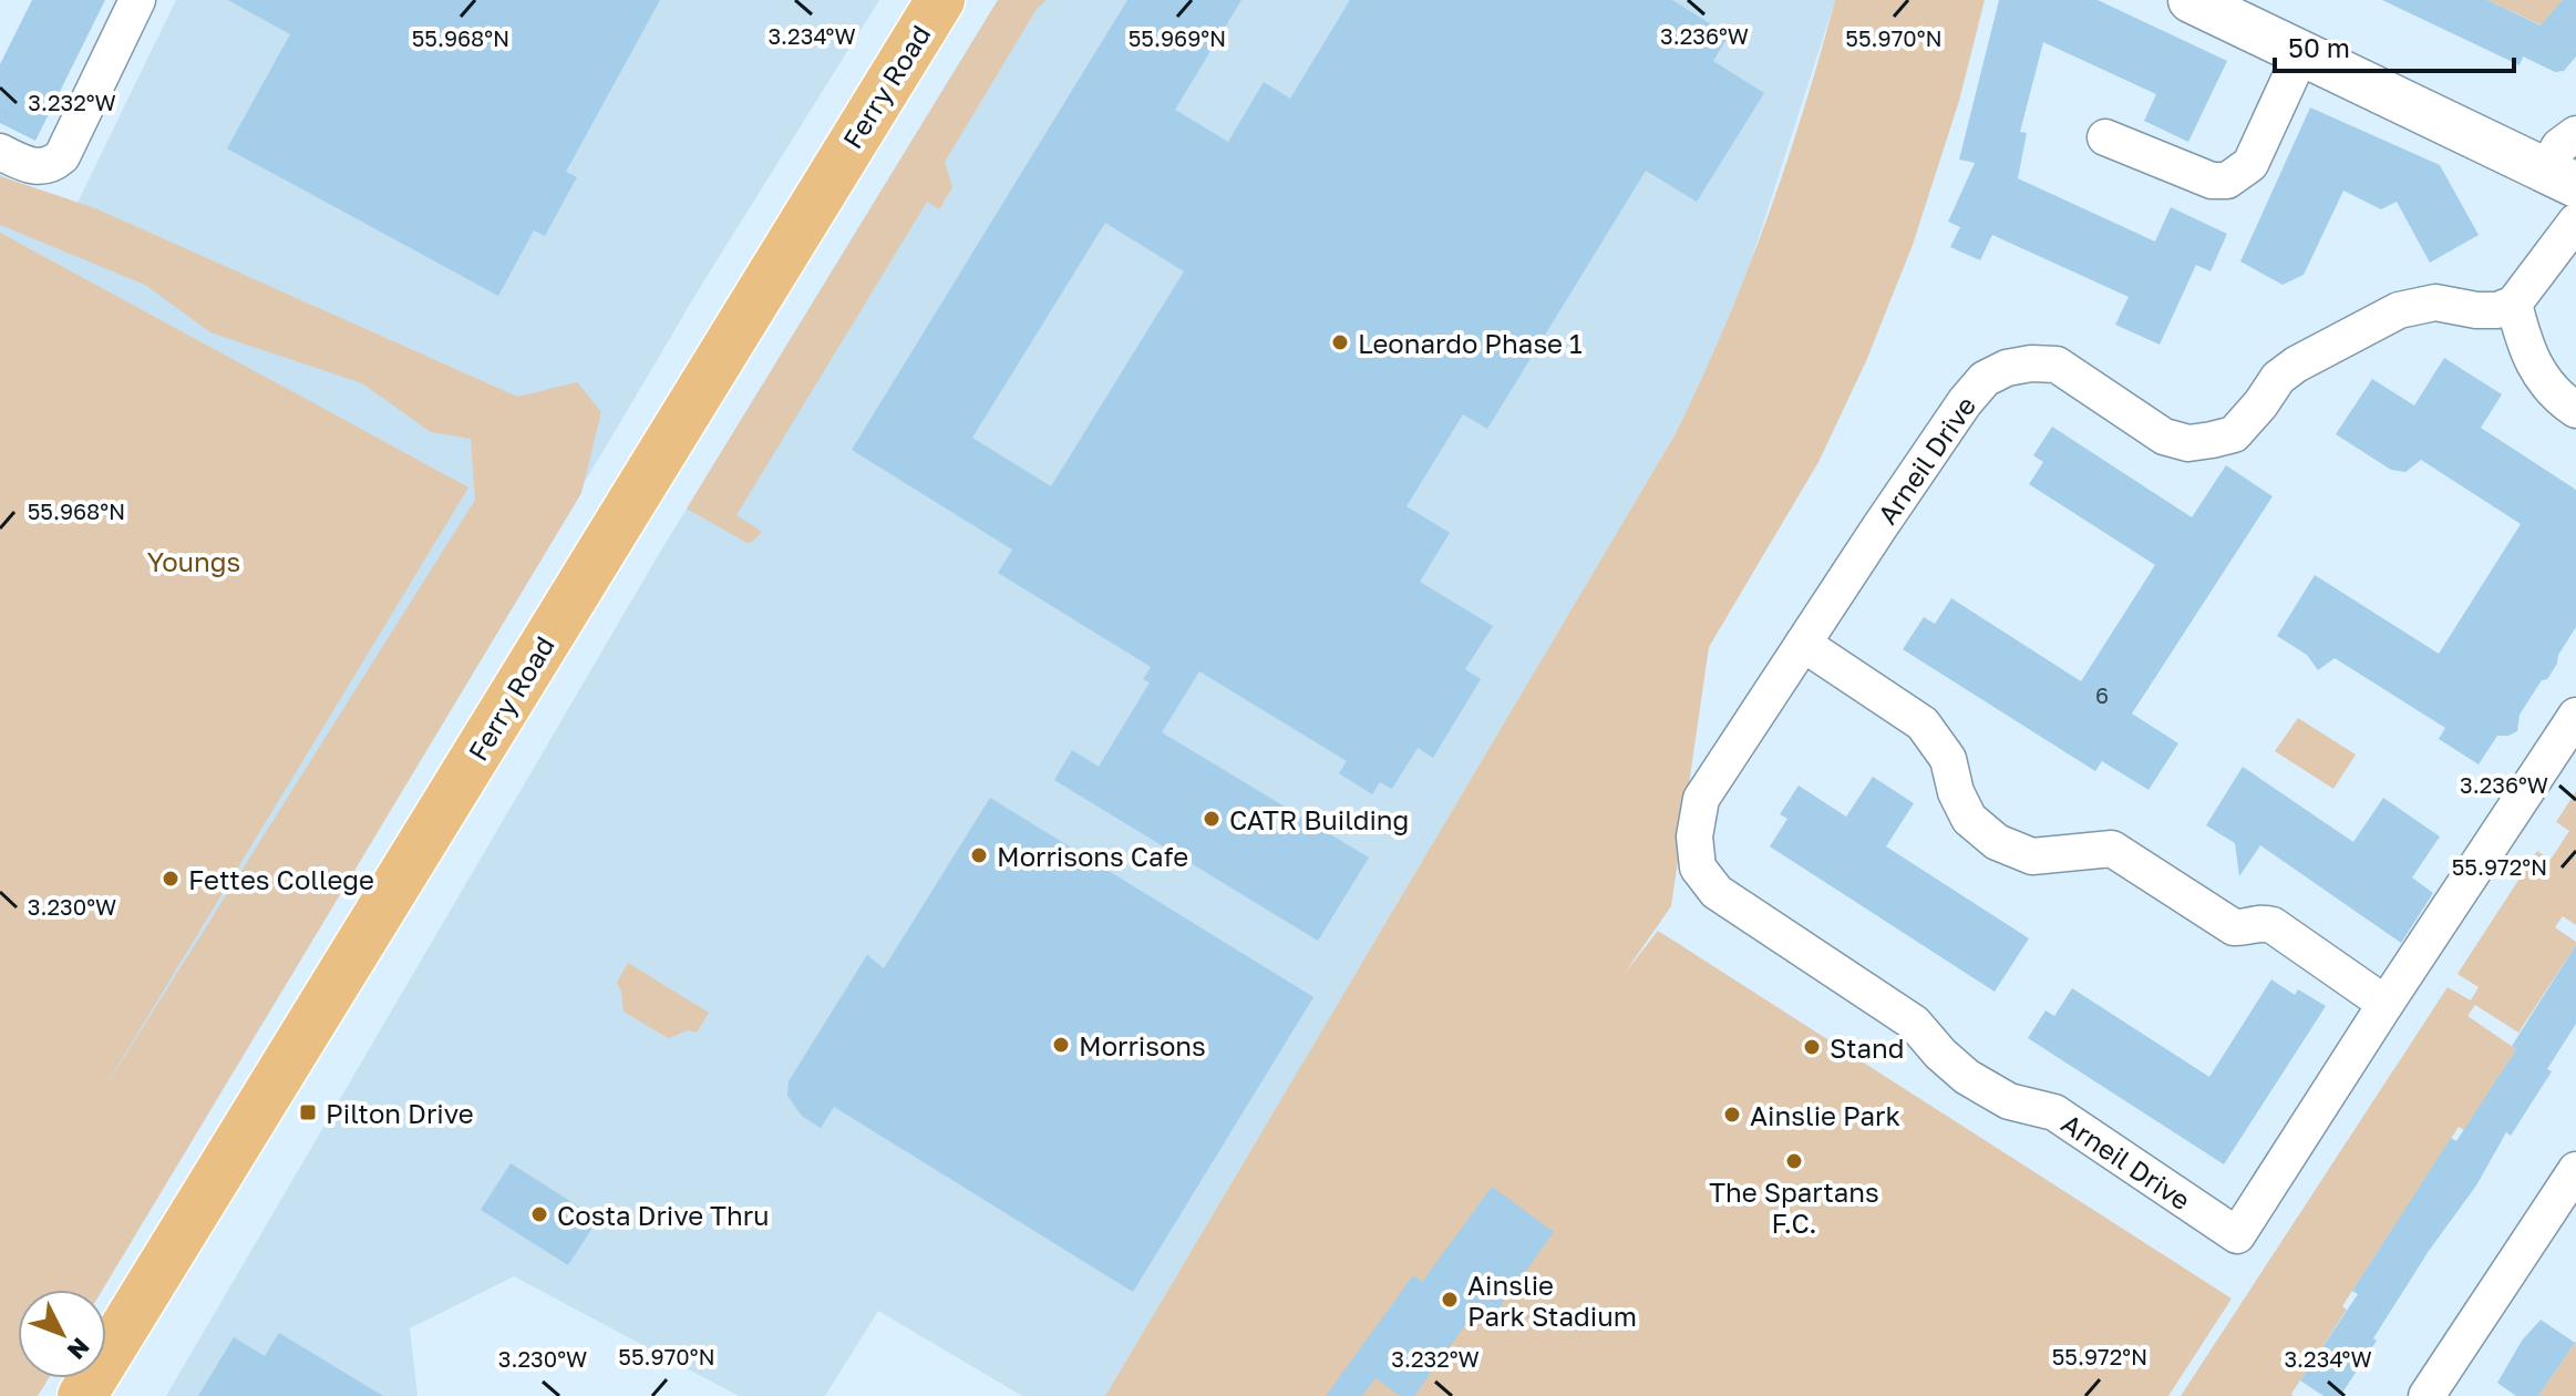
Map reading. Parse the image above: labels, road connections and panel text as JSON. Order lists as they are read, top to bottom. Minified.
{"streets":{"main road":["Ferry Road"],"street":["Arneil Drive"]},"parks":["Youngs"],"places":{"other":["Leonardo Phase 1","CATR Building","Morrisons Cafe","Fettes College","Morrisons","Stand","Ainslie Park","The Spartans F.C.","Costa Drive Thru","Ainslie Park Stadium"],"transit":["Pilton Drive"]},"house_numbers":["6"],"scale_bar":"50 m","north":"bottom right","coordinates":["3.234°W","3.236°W","55.968°N","55.969°N","55.970°N","3.232°W","55.972°N","3.230°W"]}
